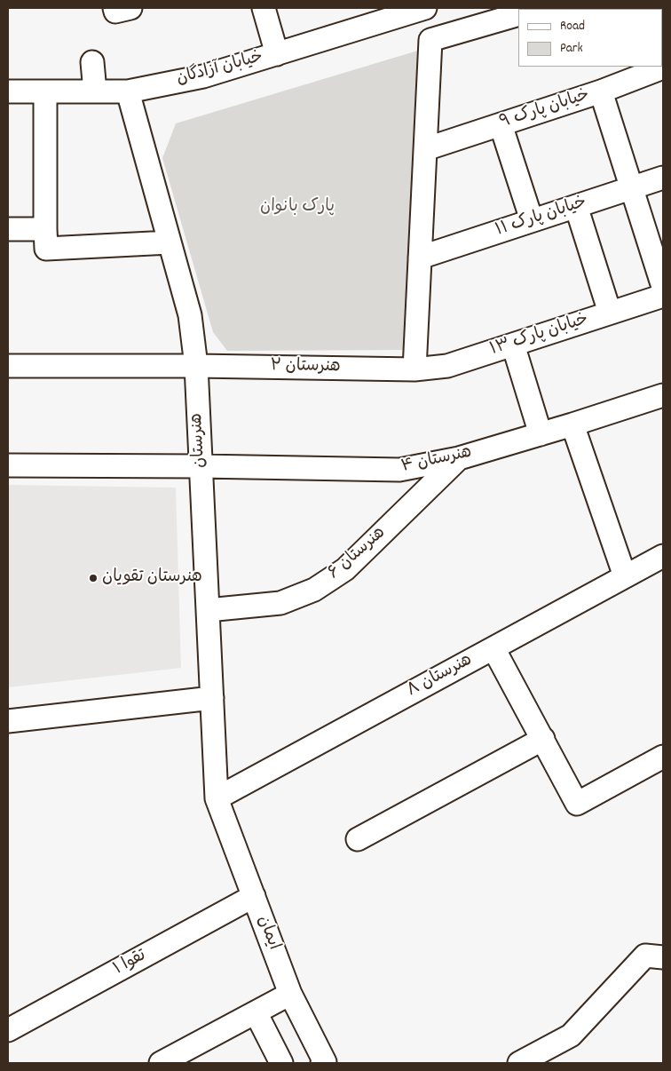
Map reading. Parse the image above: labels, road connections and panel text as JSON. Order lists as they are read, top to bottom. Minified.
{"streets":{"street":["خیابان آزادگان","خیابان پارک ۹","خیابان پارک ۱۱","خیابان پارک ۱۳","هنرستان ۲","هنرستان","هنرستان ۴","هنرستان ۶","هنرستان ۸","ایمان","تقوا ۱"]},"crossings":[["خیابان آزادگان","هنرستان"],["خیابان پارک ۱۳","هنرستان ۲"],["هنرستان ۲","هنرستان"],["هنرستان","هنرستان ۴"],["هنرستان","هنرستان ۶"],["هنرستان","هنرستان ۸"],["هنرستان","ایمان"],["هنرستان ۴","هنرستان ۶"],["هنرستان ۸","ایمان"],["ایمان","تقوا ۱"]],"parks":["پارک بانوان"],"places":["هنرستان تقویان"],"legend":["Road","Park"]}
